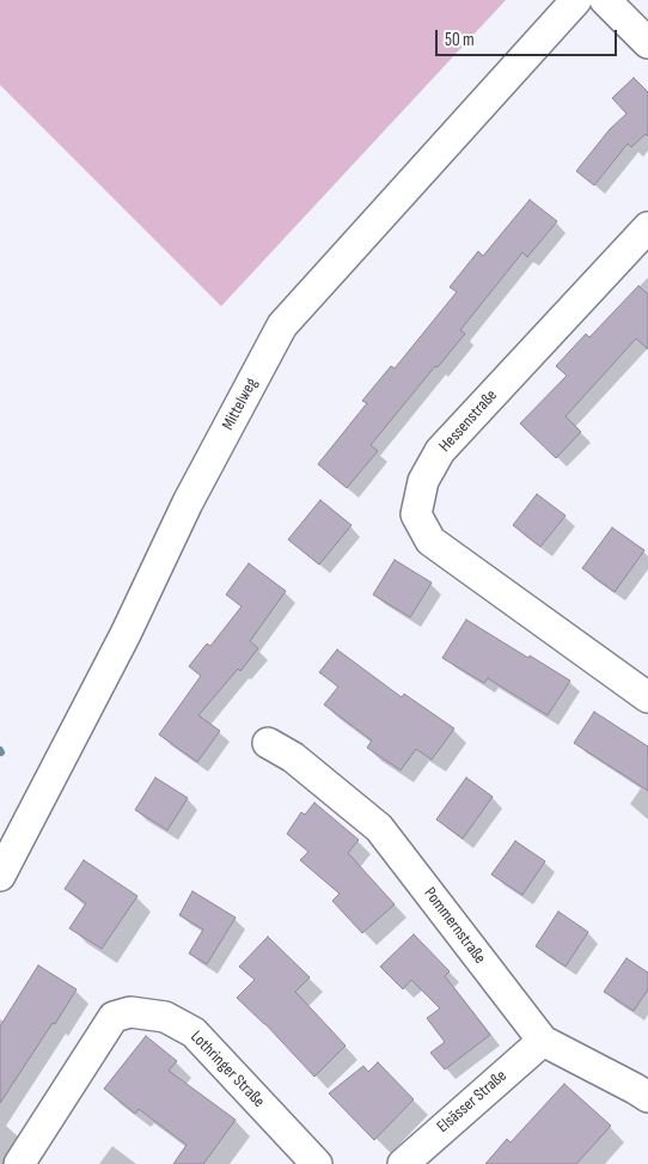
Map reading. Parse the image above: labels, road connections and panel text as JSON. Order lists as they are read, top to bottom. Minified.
{"streets":{"street":["Mittelweg","Hessenstraße","Pommernstraße","Lothringer Straße","Elsässer Straße"]},"crossings":[["Pommernstraße","Elsässer Straße"]],"scale_bar":"50 m"}
